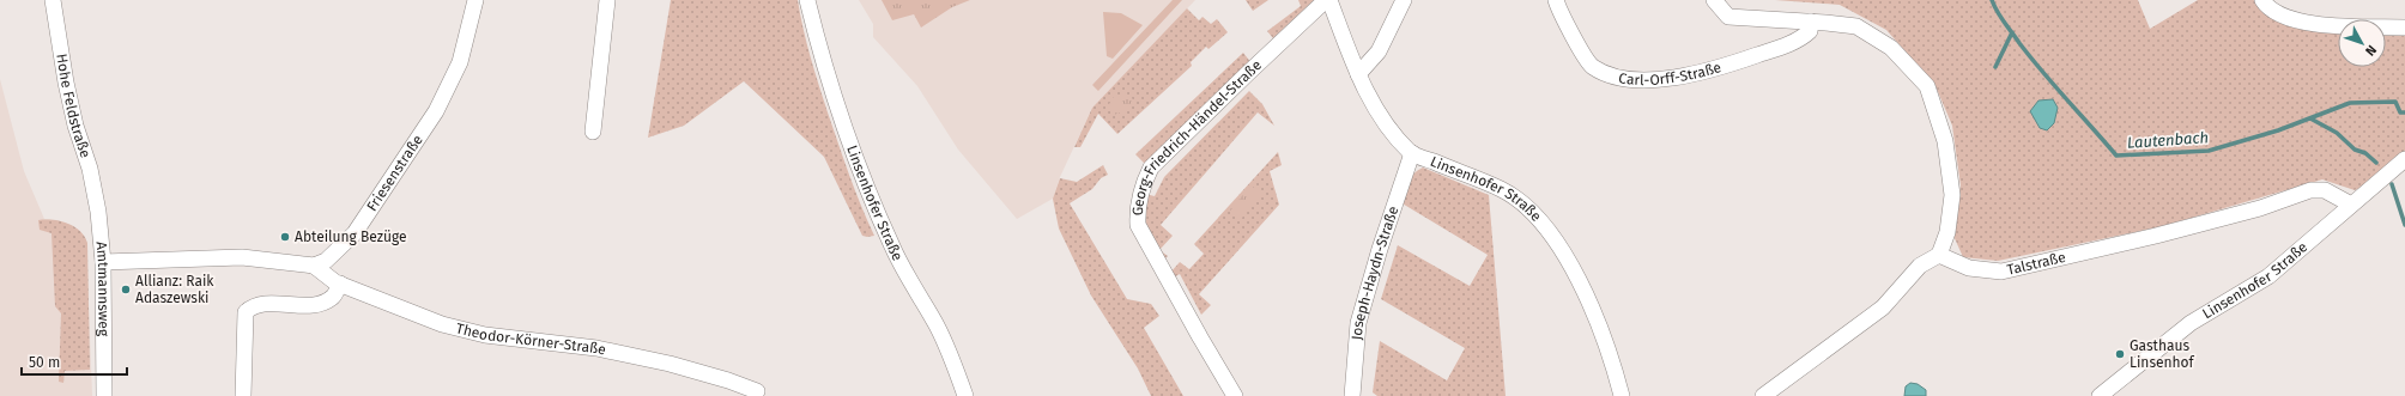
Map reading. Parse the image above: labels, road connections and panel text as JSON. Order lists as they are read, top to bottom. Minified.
{"streets":{"street":["Carl-Orff-Straße","Hohe Feldstraße","Georg-Friedrich-Händel-Straße","Friesenstraße","Linsenhofer Straße","Talstraße","Joseph-Haydn-Straße","Amtmannsweg","Theodor-Körner-Straße"]},"crossings":[["Hohe Feldstraße","Amtmannsweg"],["Georg-Friedrich-Händel-Straße","Linsenhofer Straße"],["Friesenstraße","Theodor-Körner-Straße"],["Linsenhofer Straße","Talstraße"],["Linsenhofer Straße","Joseph-Haydn-Straße"]],"water":["Lautenbach"],"places":["Abteilung Bezüge","Allianz: Raik Adaszewski","Gasthaus Linsenhof"],"scale_bar":"50 m","north":"bottom right"}
